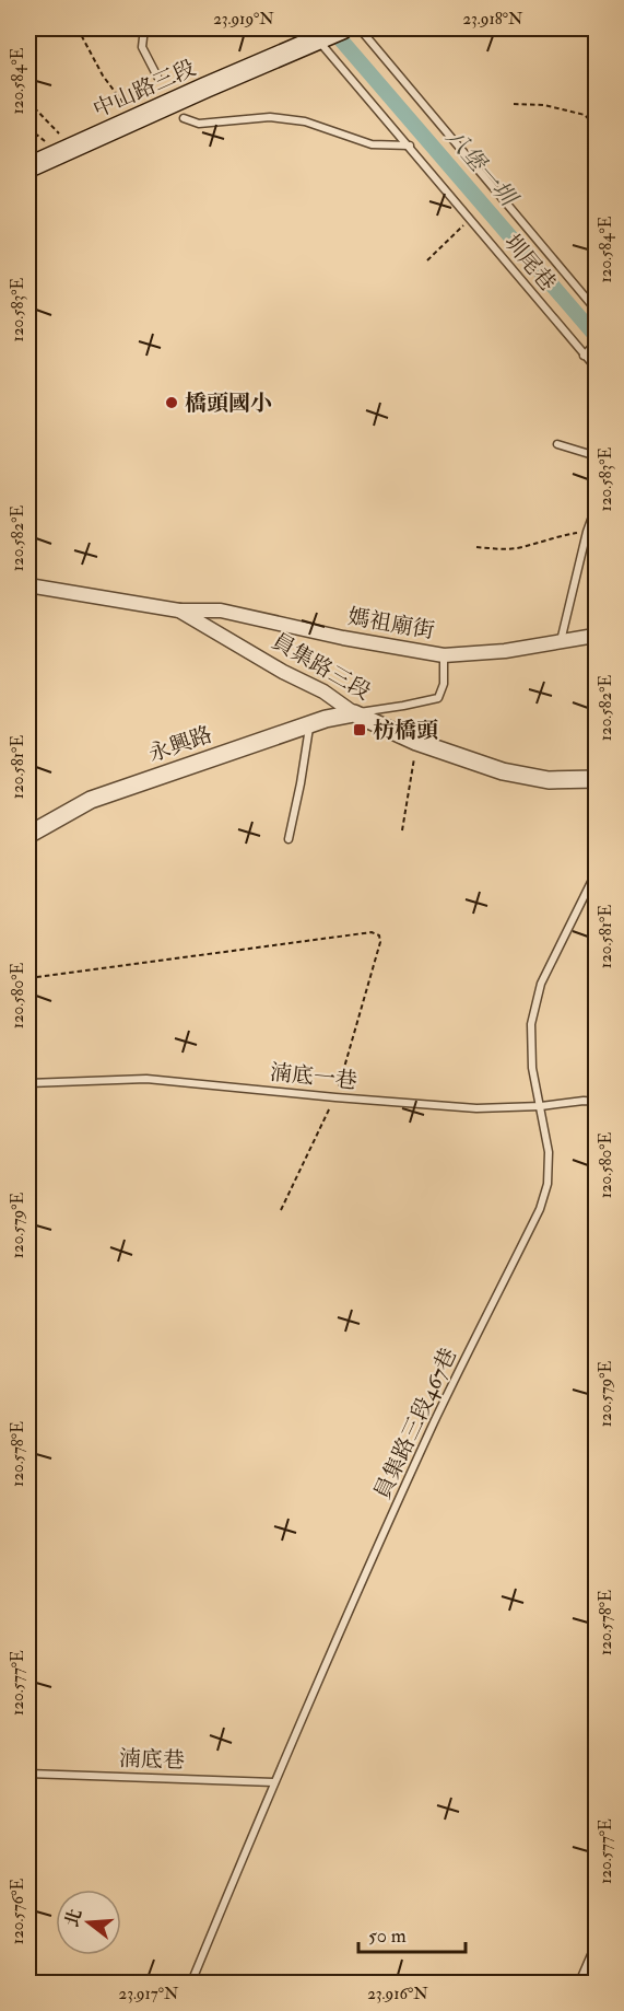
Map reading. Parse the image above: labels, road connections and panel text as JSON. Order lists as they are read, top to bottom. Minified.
{"streets":{"main road":["中山路三段"],"street":["媽祖廟街","員集路三段","永興路"],"lane":["圳尾巷","湳底一巷","員集路三段467巷","湳底巷"]},"crossings":[["中山路三段","圳尾巷"],["媽祖廟街","員集路三段"],["員集路三段","永興路"],["湳底一巷","員集路三段467巷"],["員集路三段467巷","湳底巷"]],"water":["八堡一圳"],"places":{"other":["橋頭國小"],"transit":["枋橋頭"]},"scale_bar":"50 m","north":"left","coordinates":["23.919°N","23.918°N","120.584°E","120.583°E","120.582°E","120.581°E","120.580°E","120.579°E","120.578°E","120.577°E","120.576°E","23.917°N","23.916°N"]}
